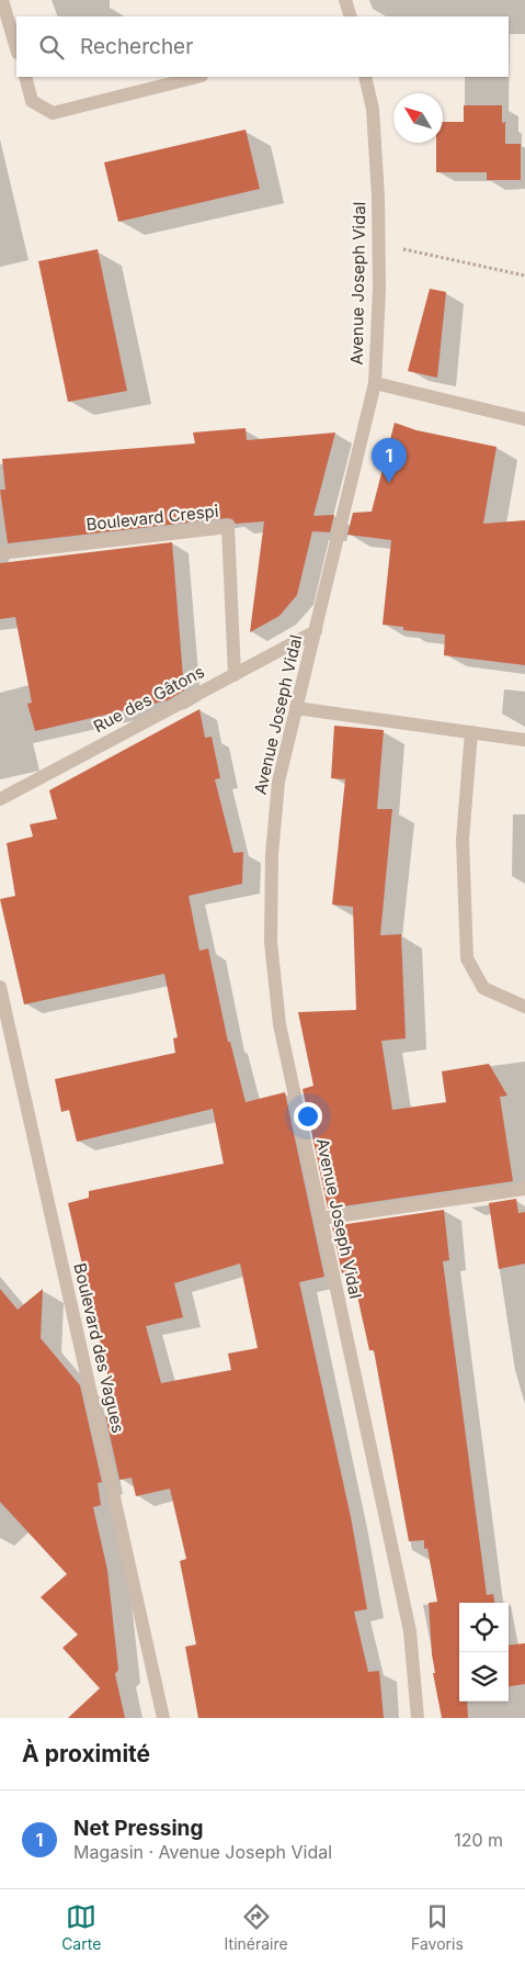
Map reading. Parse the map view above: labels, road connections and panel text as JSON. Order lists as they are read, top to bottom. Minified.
{"streets":{"street":["Avenue Joseph Vidal","Boulevard Crespi","Rue des Gâtons","Boulevard des Vagues"]},"crossings":[["Avenue Joseph Vidal","Rue des Gâtons"],["Boulevard Crespi","Rue des Gâtons"]],"north":"top left","page":{"search":"Rechercher","pins":"1","heading":"À proximité","list":[{"mark":"1","name":"Net Pressing","note":"Magasin · Avenue Joseph Vidal","value":"120 m"}],"nav":["Carte","Itinéraire","Favoris"]}}
